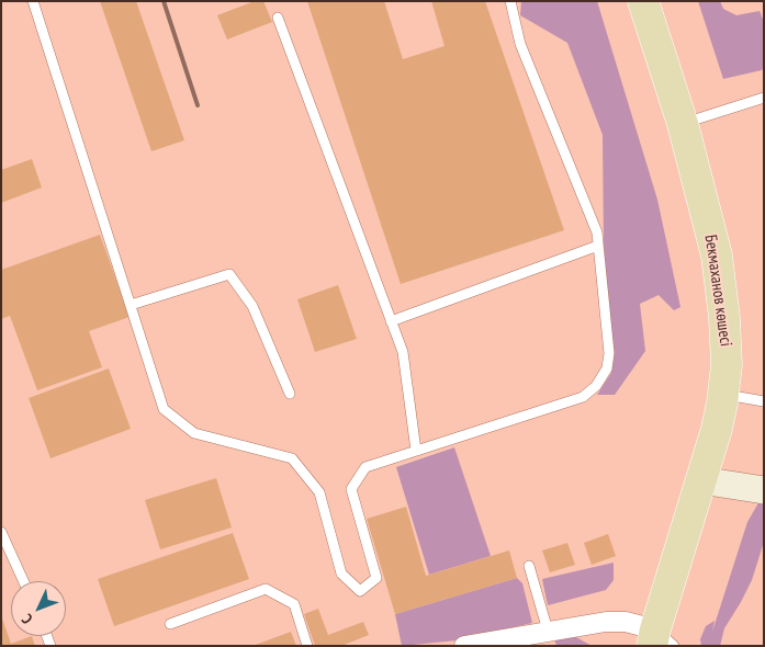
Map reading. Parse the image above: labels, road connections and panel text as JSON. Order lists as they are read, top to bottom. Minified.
{"streets":{"main road":["Бекмаханов көшесі"]},"north":"bottom left"}
